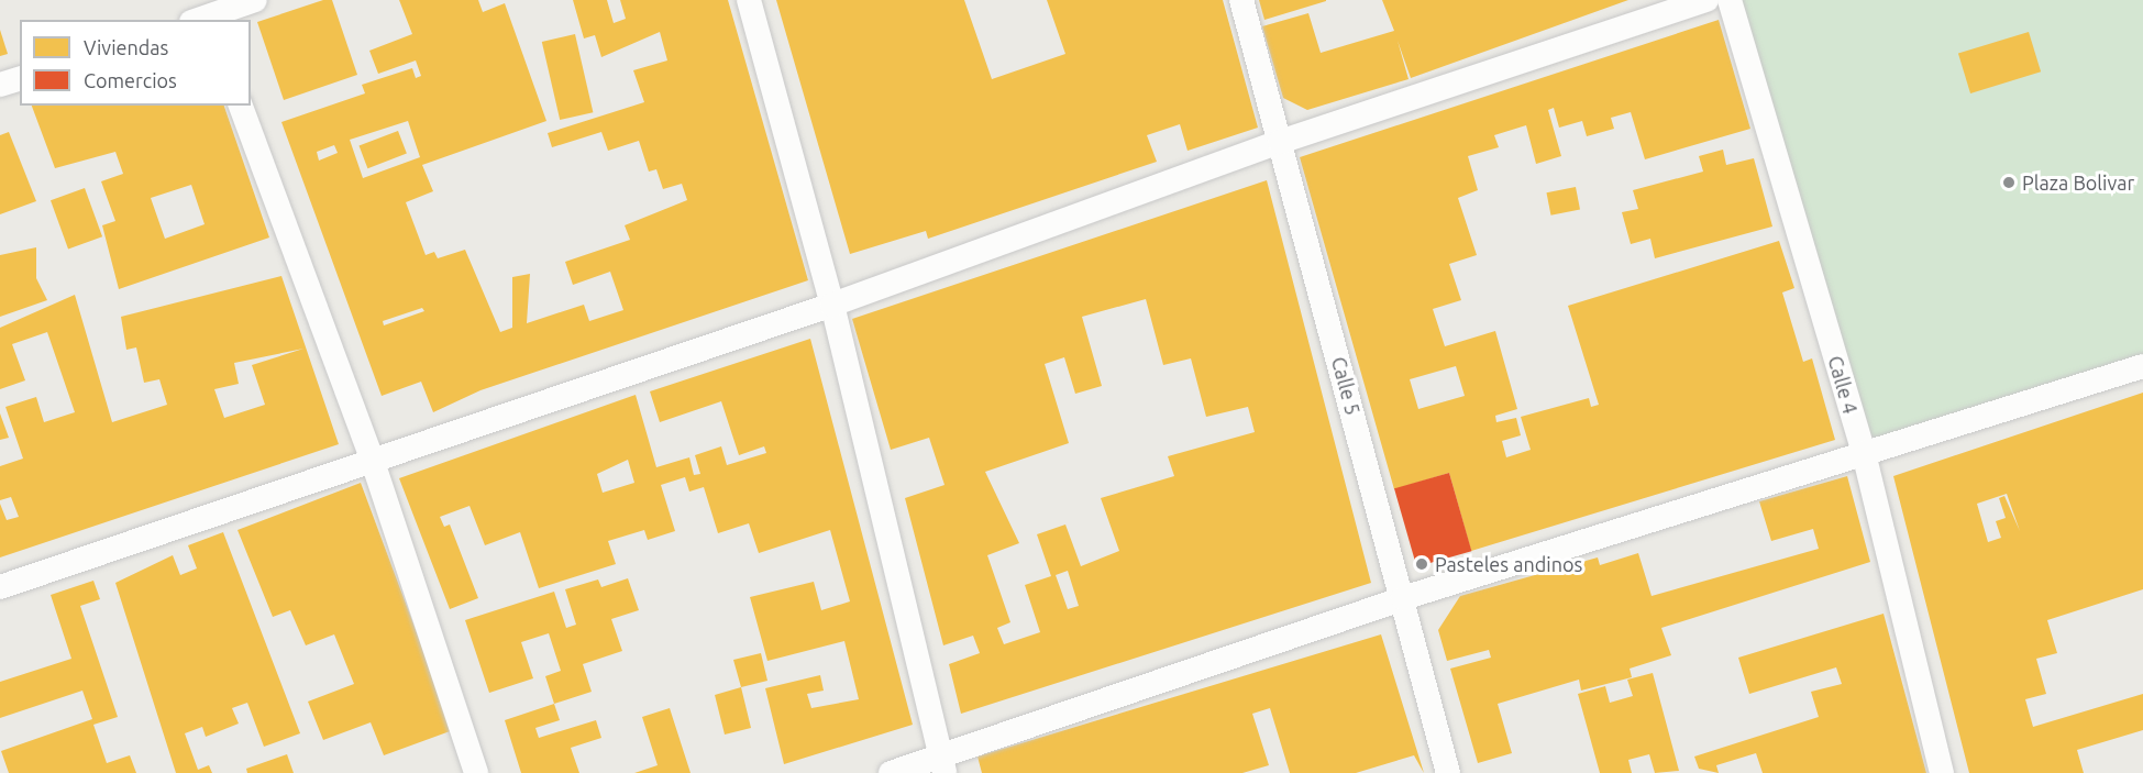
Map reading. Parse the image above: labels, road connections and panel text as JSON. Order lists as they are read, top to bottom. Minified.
{"streets":{"street":["Calle 4","Calle 5"]},"places":["Plaza Bolivar","Pasteles andinos"],"legend":["Viviendas","Comercios"]}
